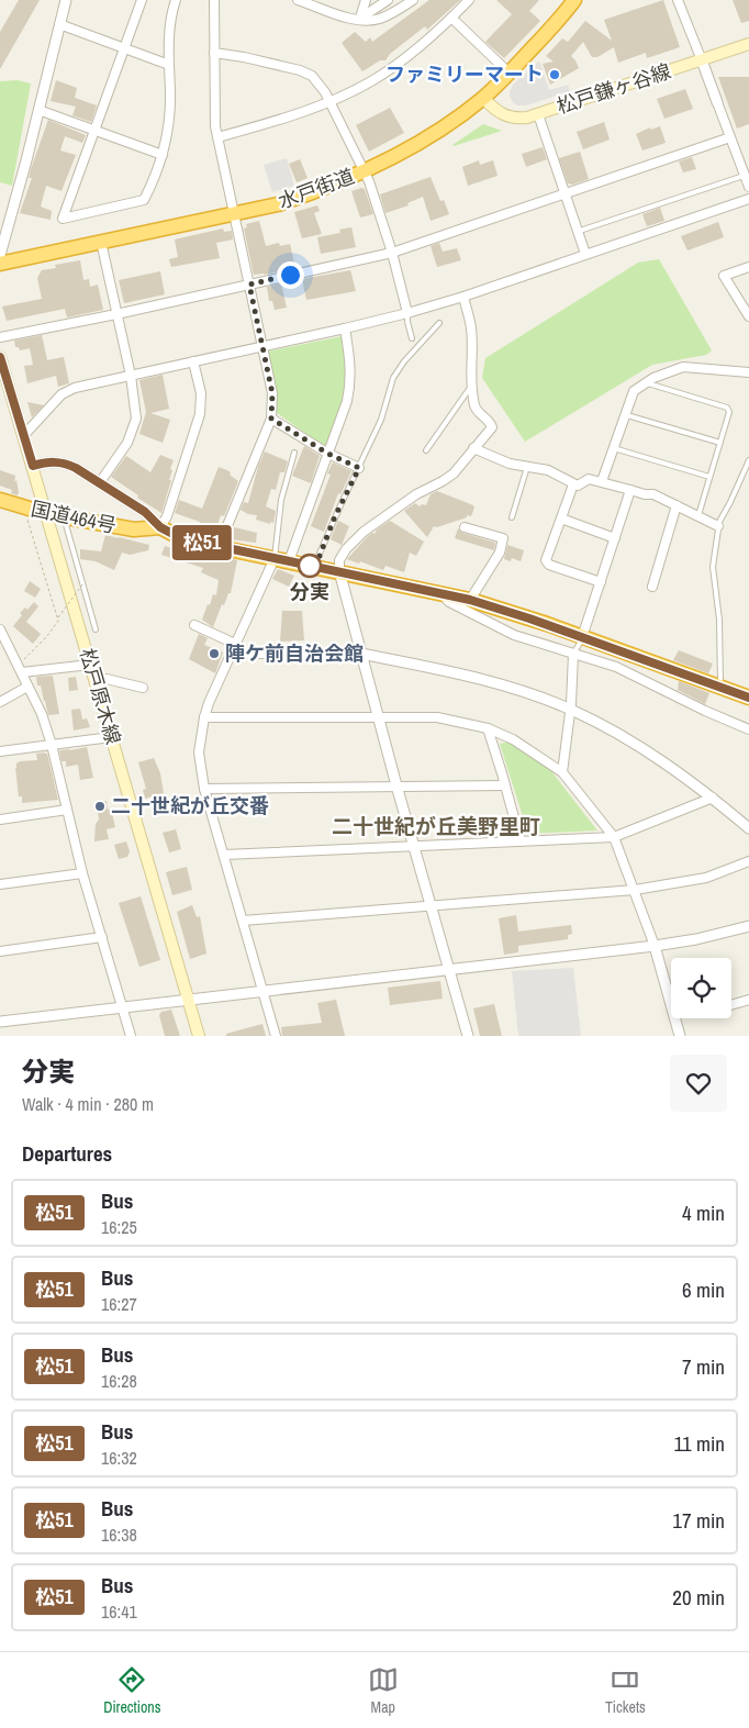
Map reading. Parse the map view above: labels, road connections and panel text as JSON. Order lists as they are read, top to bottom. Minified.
{"streets":{"highway":["水戸街道","国道464号"],"main road":["松戸鎌ヶ谷線","松戸原木線"]},"crossings":[["松戸鎌ヶ谷線","水戸街道"]],"districts":["二十世紀が丘美野里町"],"places":["ファミリーマート","分実","陣ケ前自治会館","二十世紀が丘交番"],"lines":["bus line 松51"],"page":{"on_map":"松51","heading":[["分実","Walk · 4 min · 280 m"],"Departures"],"list":[{"mark":"松51","name":"Bus","note":"16:25","value":"4 min"},{"mark":"松51","name":"Bus","note":"16:27","value":"6 min"},{"mark":"松51","name":"Bus","note":"16:28","value":"7 min"},{"mark":"松51","name":"Bus","note":"16:32","value":"11 min"},{"mark":"松51","name":"Bus","note":"16:38","value":"17 min"},{"mark":"松51","name":"Bus","note":"16:41","value":"20 min"}],"tabs":["Directions","Map","Tickets"]}}
